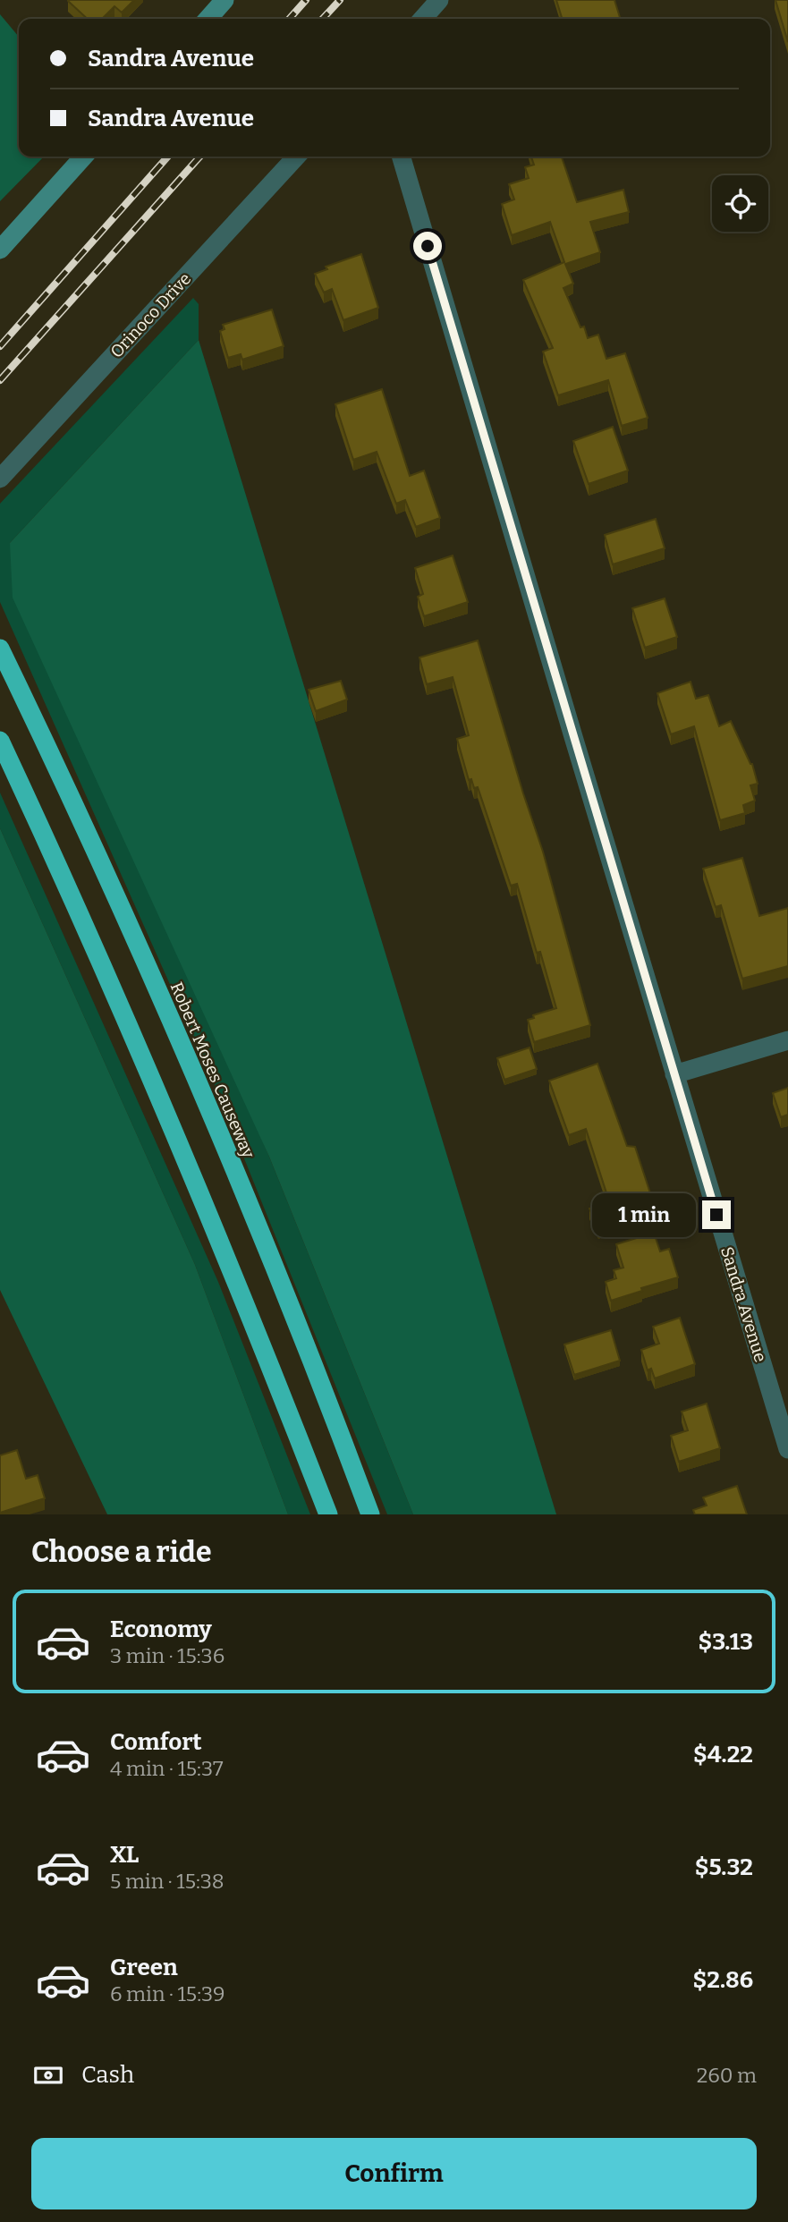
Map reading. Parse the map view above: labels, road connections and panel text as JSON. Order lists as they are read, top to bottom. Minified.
{"streets":{"highway":["Robert Moses Causeway"],"street":["Orinoco Drive","Sandra Avenue"]},"page":{"banner":["Sandra Avenue","Sandra Avenue"],"bubble":"1 min","heading":"Choose a ride","list":[{"name":"Economy","note":"3 min · 15:36","value":"$3.13"},{"name":"Comfort","note":"4 min · 15:37","value":"$4.22"},{"name":"XL","note":"5 min · 15:38","value":"$5.32"},{"name":"Green","note":"6 min · 15:39","value":"$2.86"}],"pay":["Cash","260 m"],"buttons":"Confirm"}}
